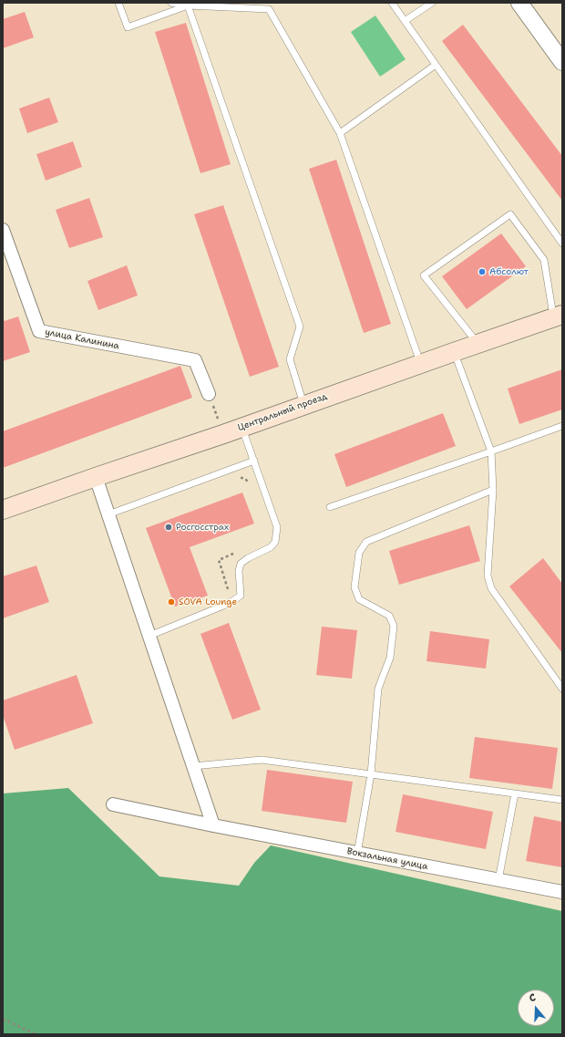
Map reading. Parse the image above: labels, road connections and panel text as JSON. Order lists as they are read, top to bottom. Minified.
{"streets":{"main road":["Центральный проезд"],"street":["улица Калинина","Вокзальная улица"]},"places":["Абсолют","Росгосстрах","SOVA Lounge"],"north":"top"}
